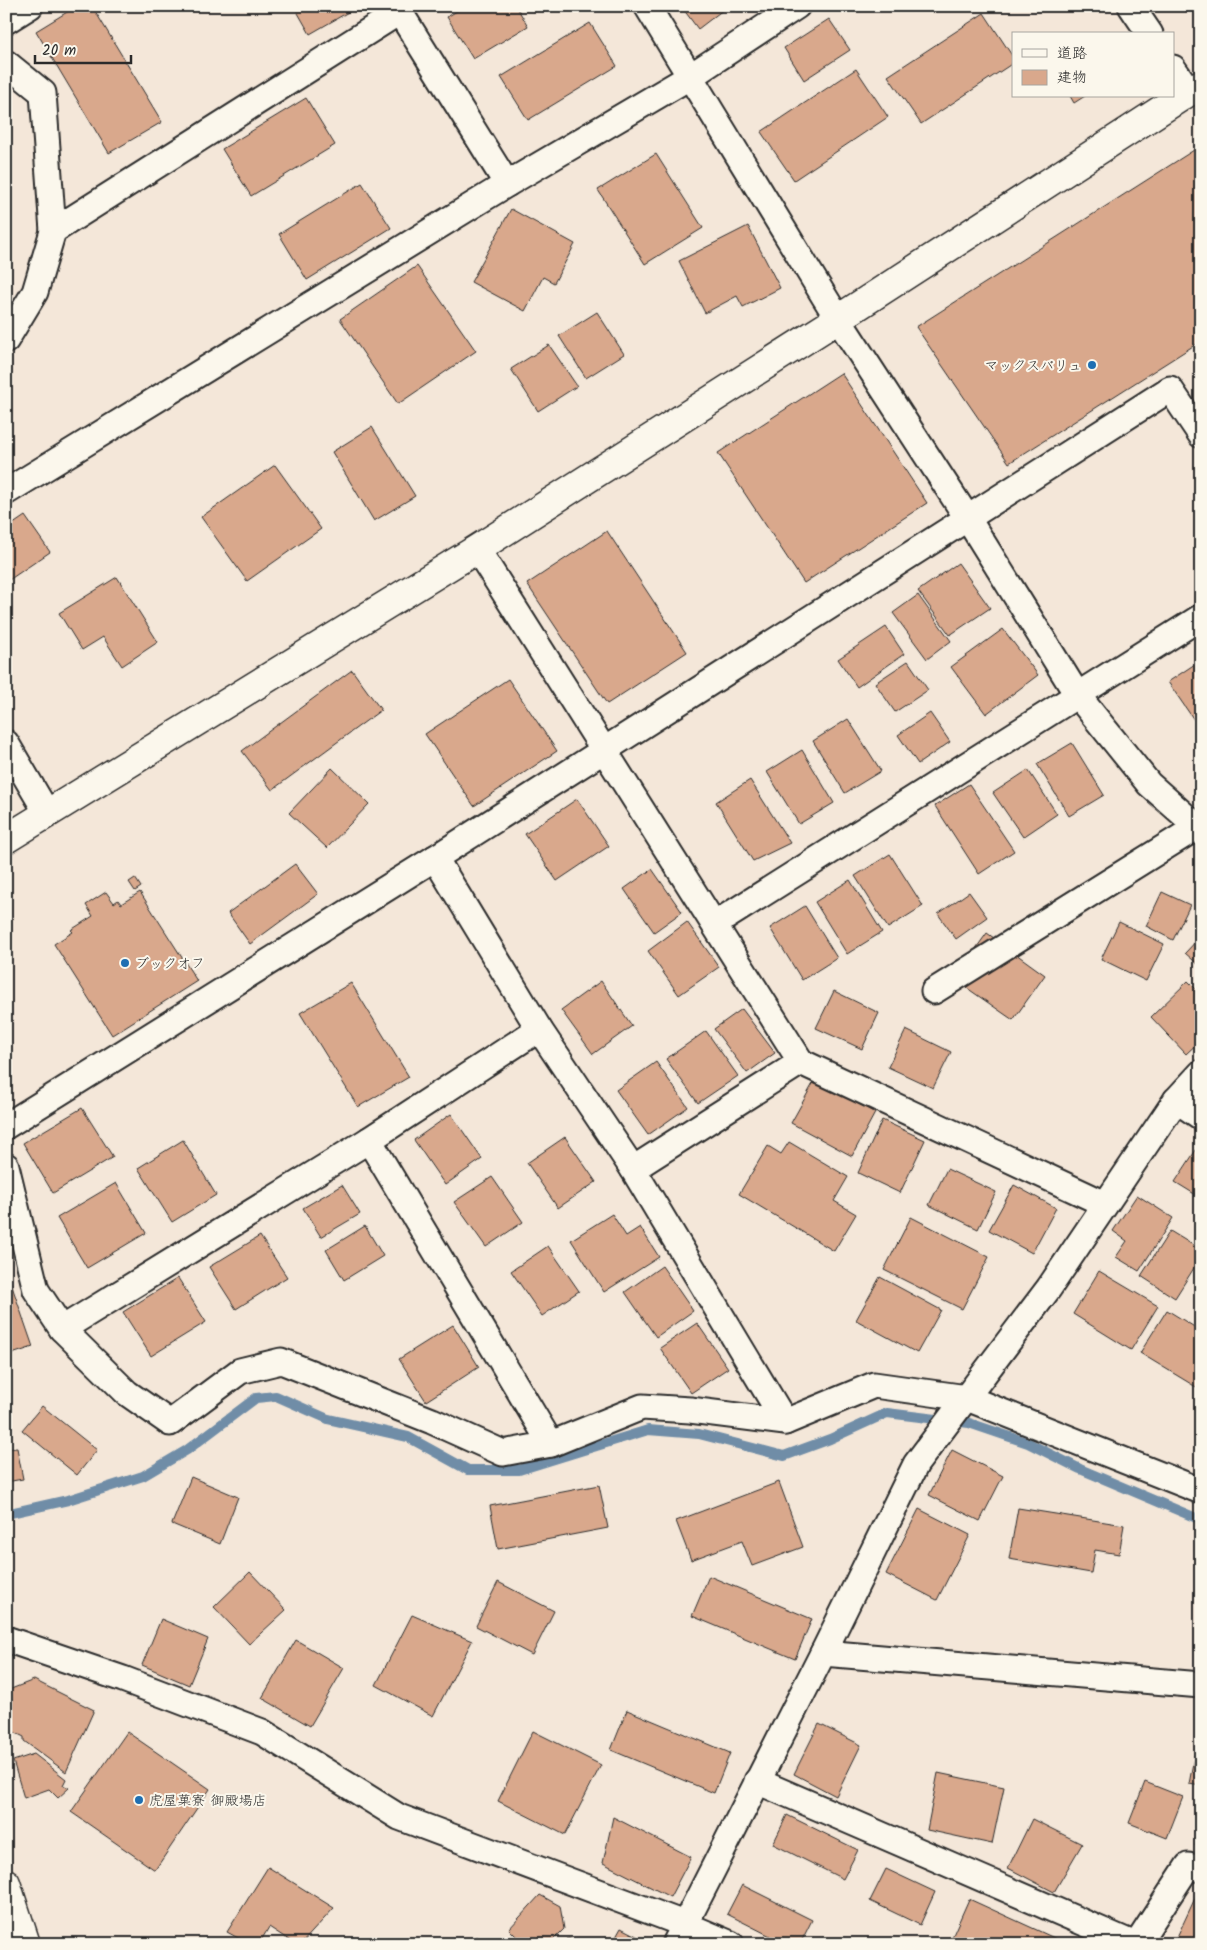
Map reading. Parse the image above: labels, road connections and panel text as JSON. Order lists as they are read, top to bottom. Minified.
{"places":["マックスバリュ","ブックオフ","虎屋菓寮 御殿場店"],"legend":["道路","建物"],"scale_bar":"20 m"}
